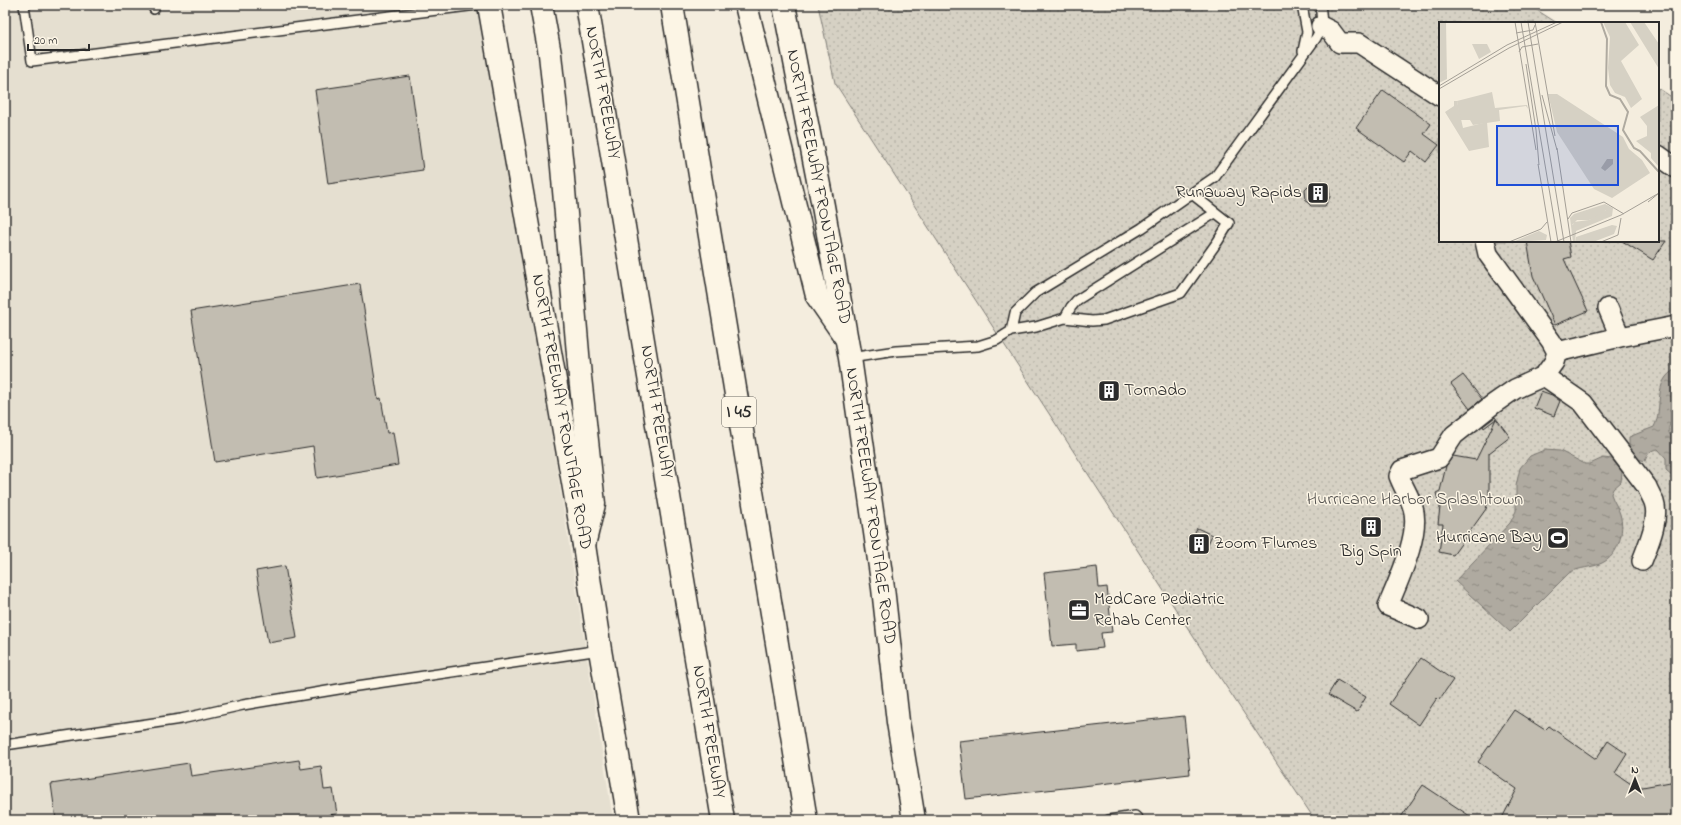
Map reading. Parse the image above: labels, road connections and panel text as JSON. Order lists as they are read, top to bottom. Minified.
{"streets":{"main road":["NORTH FREEWAY","NORTH FREEWAY FRONTAGE ROAD","I 45"]},"parks":["Hurricane Harbor Splashtown"],"places":{"building":["Runaway Rapids","Tornado","Big Spin","Zoom Flumes"],"sports":["Hurricane Bay"],"office":["MedCare Pediatric Rehab Center"]},"scale_bar":"20 m","north":"top"}
